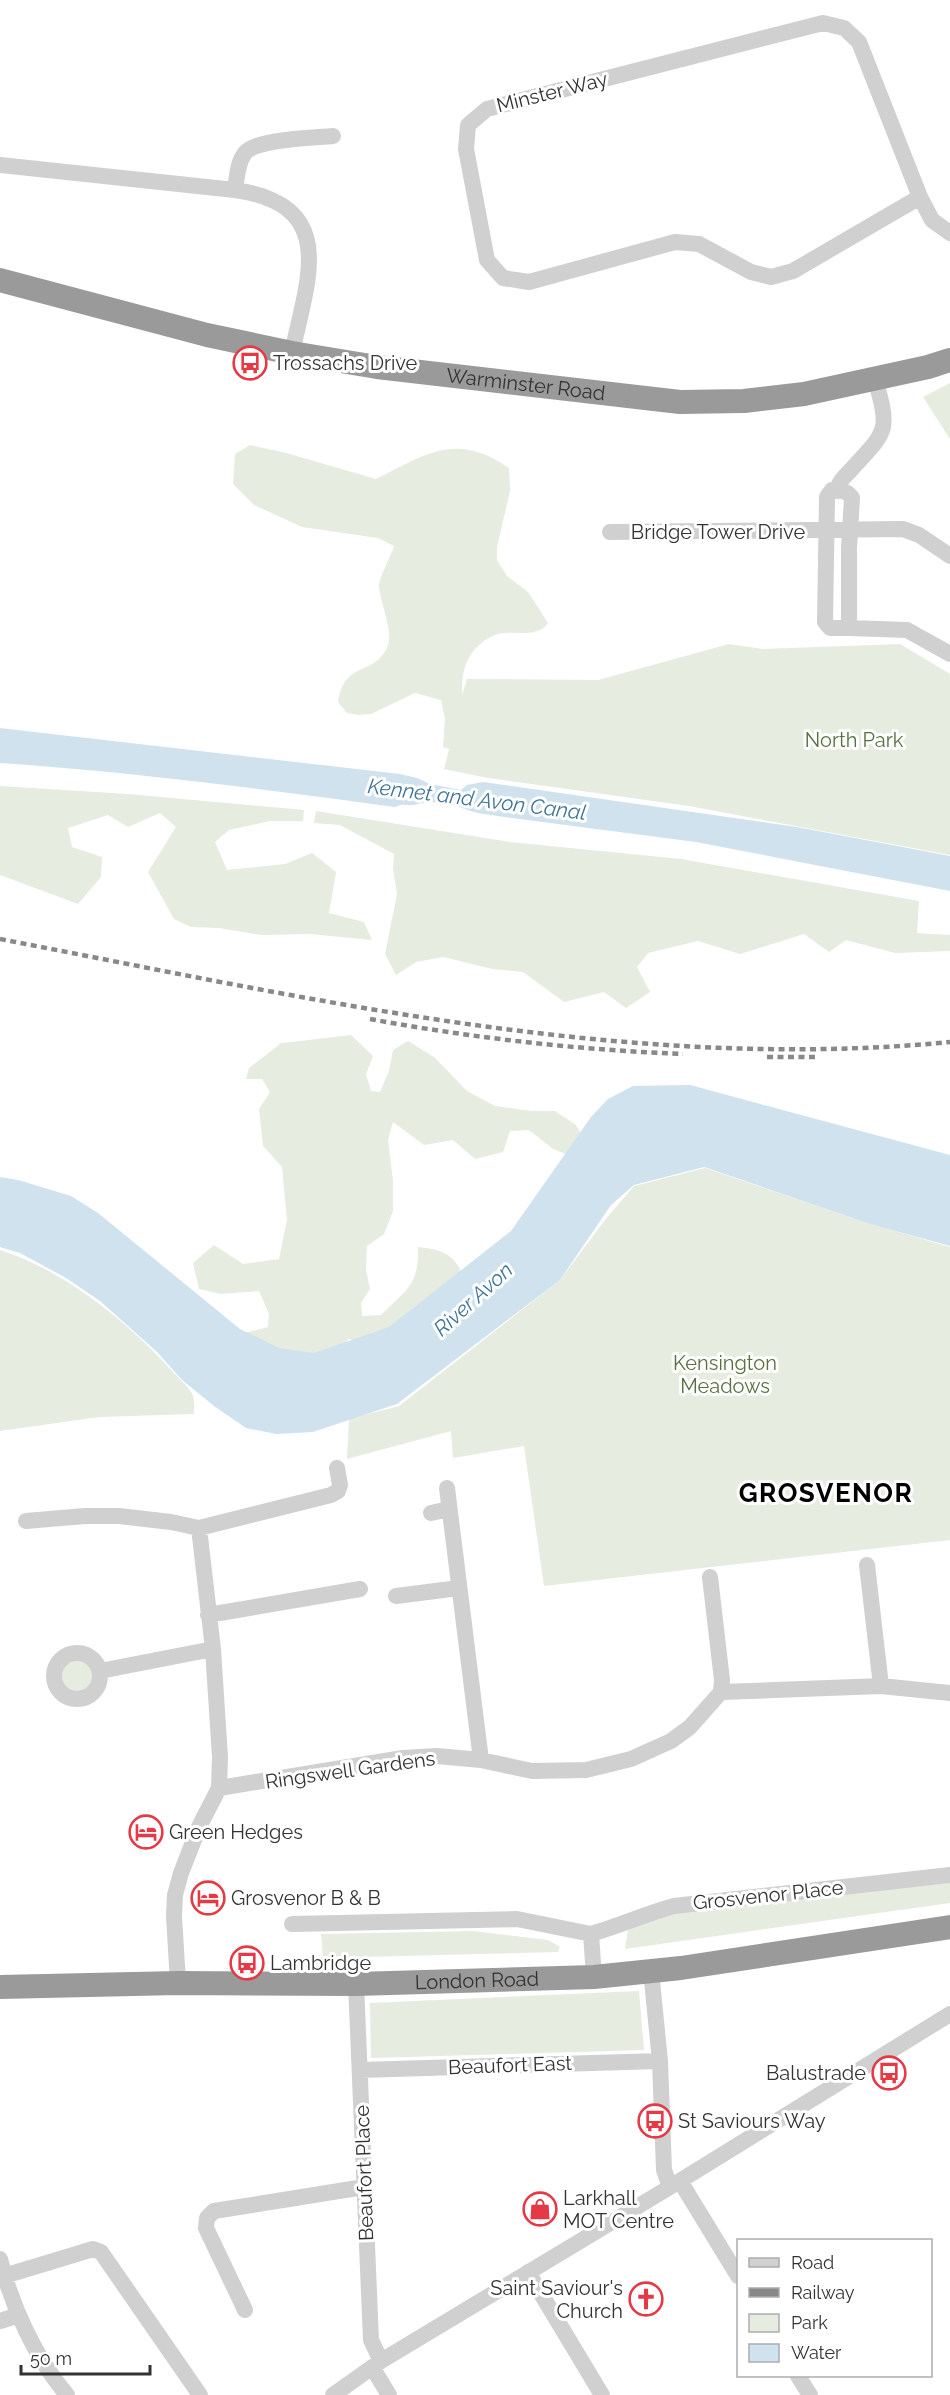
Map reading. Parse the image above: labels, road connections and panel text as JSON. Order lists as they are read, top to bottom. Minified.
{"streets":{"highway":["Warminster Road","London Road"],"street":["Minster Way","Bridge Tower Drive","Ringswell Gardens","Grosvenor Place","Beaufort East","Beaufort Place"]},"crossings":[["London Road","Beaufort Place"],["Beaufort East","Beaufort Place"]],"districts":["GROSVENOR"],"water":["Kennet and Avon Canal","River Avon"],"parks":["North Park","Kensington Meadows"],"places":{"bus stop":["Trossachs Drive","Lambridge","Balustrade","St Saviours Way"],"hotel":["Green Hedges","Grosvenor B & B"],"shop":["Larkhall MOT Centre"],"church":["Saint Saviour's Church"]},"legend":["Road","Railway","Park","Water"],"scale_bar":"50 m"}
